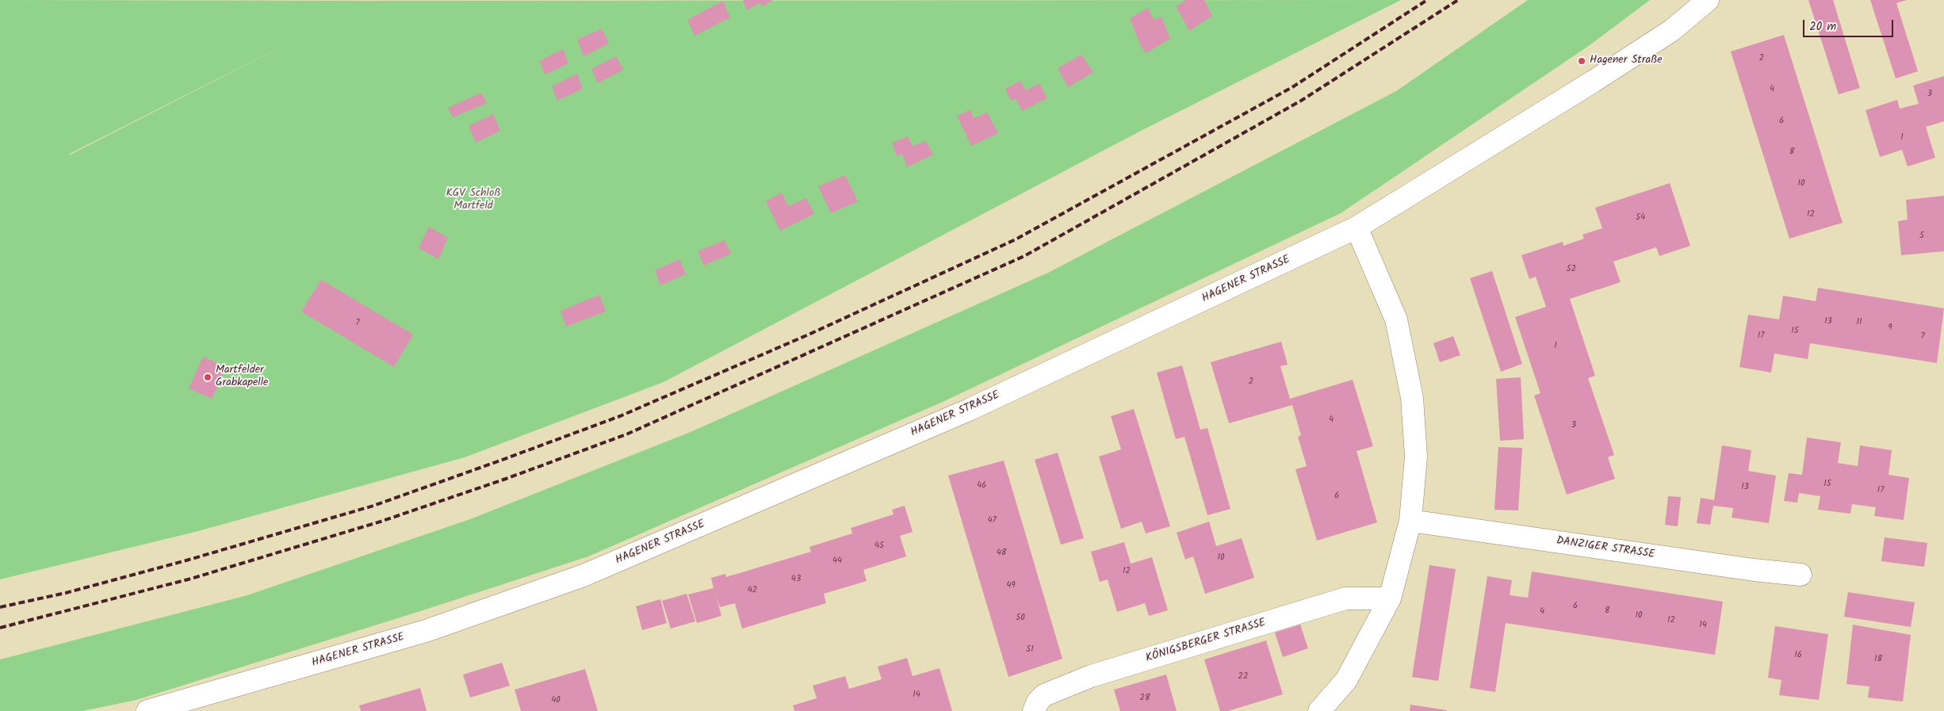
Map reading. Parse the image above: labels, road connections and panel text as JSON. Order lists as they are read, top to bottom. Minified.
{"streets":{"street":["HAGENER STRASSE","DANZIGER STRASSE","KÖNIGSBERGER STRASSE"]},"parks":["KGV Schloß Martfeld"],"places":["Hagener Straße","Martfelder Grabkapelle"],"house_numbers":["2","4","3","6","1","8","10","12","54","5","52","13","11","7","9","15","17","7","1","2","4","3","15","46","13","17","6","47","45","48","10","44","12","43","49","42","6","8","4","10","50","12","14","51","16","18","22","14","28","40"],"scale_bar":"20 m"}
